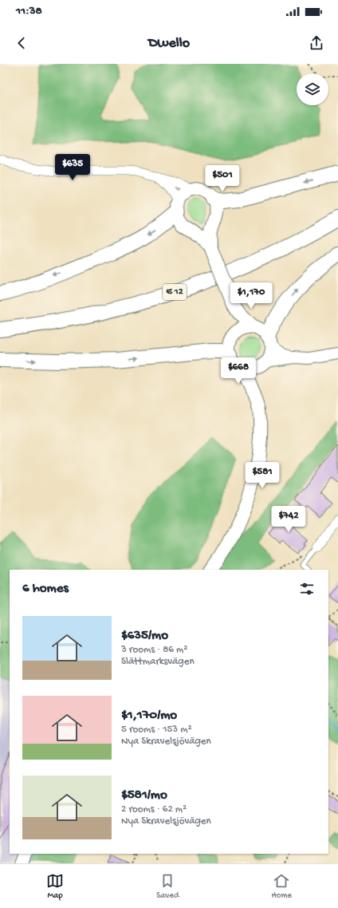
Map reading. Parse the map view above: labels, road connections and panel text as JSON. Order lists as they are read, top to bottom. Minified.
{"streets":{"highway":["E 12"]},"page":{"status":"11:38","header":"Dwello","price":["$635","$501","$1,170","$668","$581","$742"],"heading":"6 homes","list":[{"name":"$635/mo","note":"3 rooms · 86 m² · Slättmarksvägen"},{"name":"$1,170/mo","note":"5 rooms · 153 m² · Nya Skravelsjövägen"},{"name":"$581/mo","note":"2 rooms · 62 m² · Nya Skravelsjövägen"}],"tabs":["Map","Saved","Home"]}}
